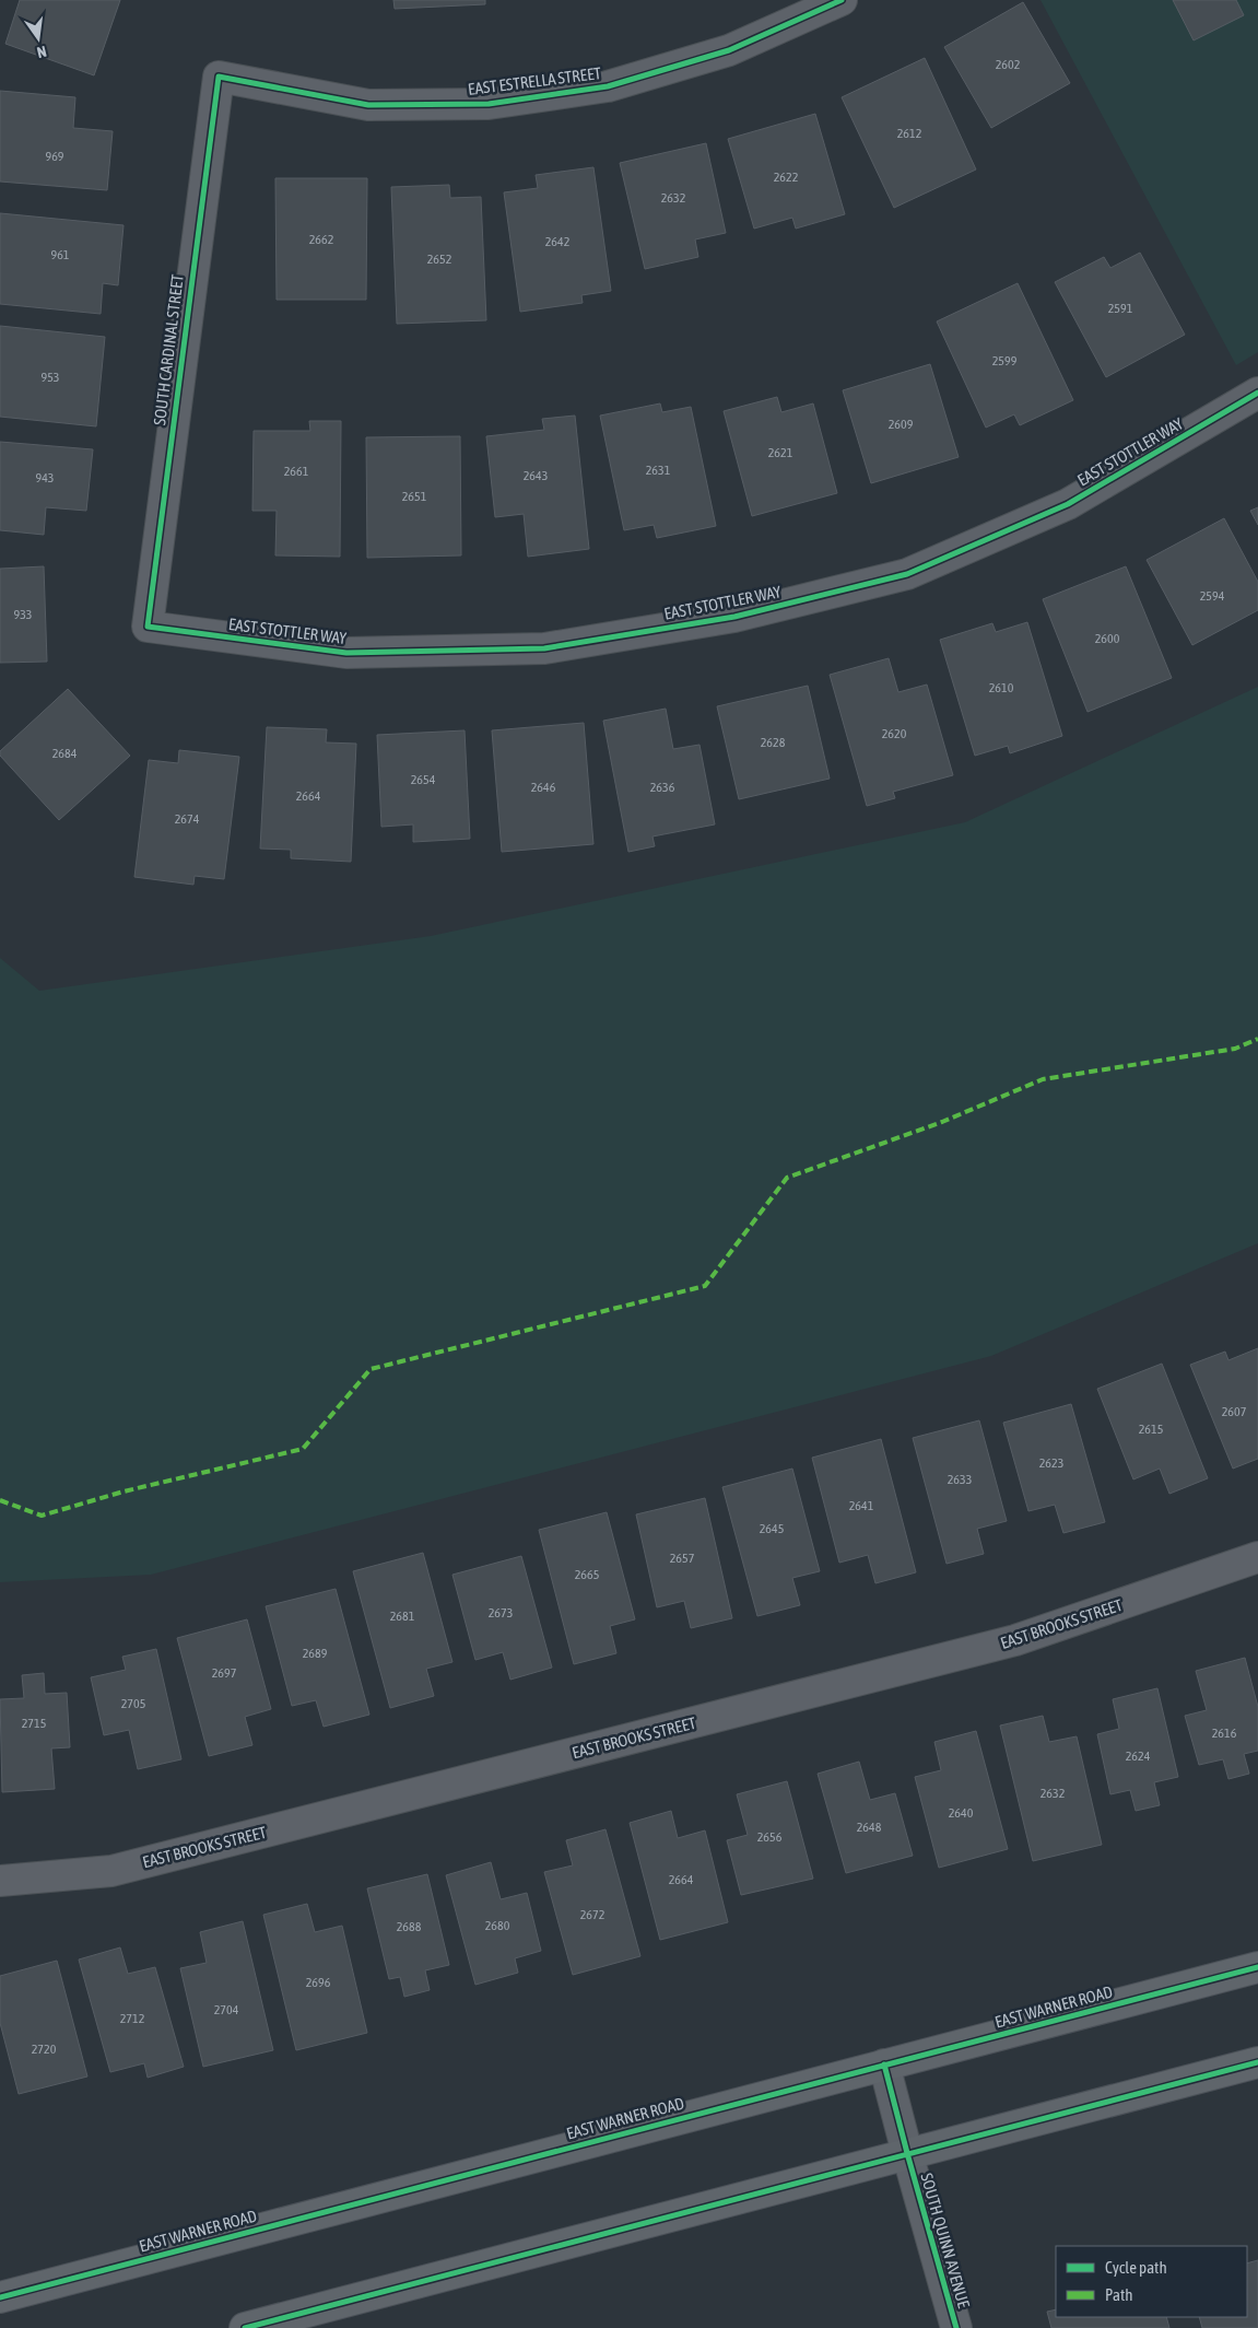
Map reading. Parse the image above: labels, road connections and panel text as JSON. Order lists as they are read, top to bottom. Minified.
{"streets":{"main road":["EAST WARNER ROAD"],"street":["EAST ESTRELLA STREET","SOUTH CARDINAL STREET","EAST STOTTLER WAY","EAST BROOKS STREET","SOUTH QUINN AVENUE"]},"crossings":[["EAST ESTRELLA STREET","SOUTH CARDINAL STREET"],["SOUTH CARDINAL STREET","EAST STOTTLER WAY"],["EAST WARNER ROAD","SOUTH QUINN AVENUE"]],"house_numbers":["2602","2612","969","2622","2632","2662","2642","961","2652","2591","2599","953","2609","2621","2631","2661","2643","943","2651","2594","933","2600","2610","2620","2628","2684","2654","2646","2636","2664","2674","2607","2615","2623","2633","2641","2645","2657","2665","2673","2681","2689","2697","2705","2715","2616","2624","2632","2640","2648","2656","2664","2672","2680","2688","2696","2704","2712","2720"],"legend":["Cycle path","Path"],"north":"bottom"}
